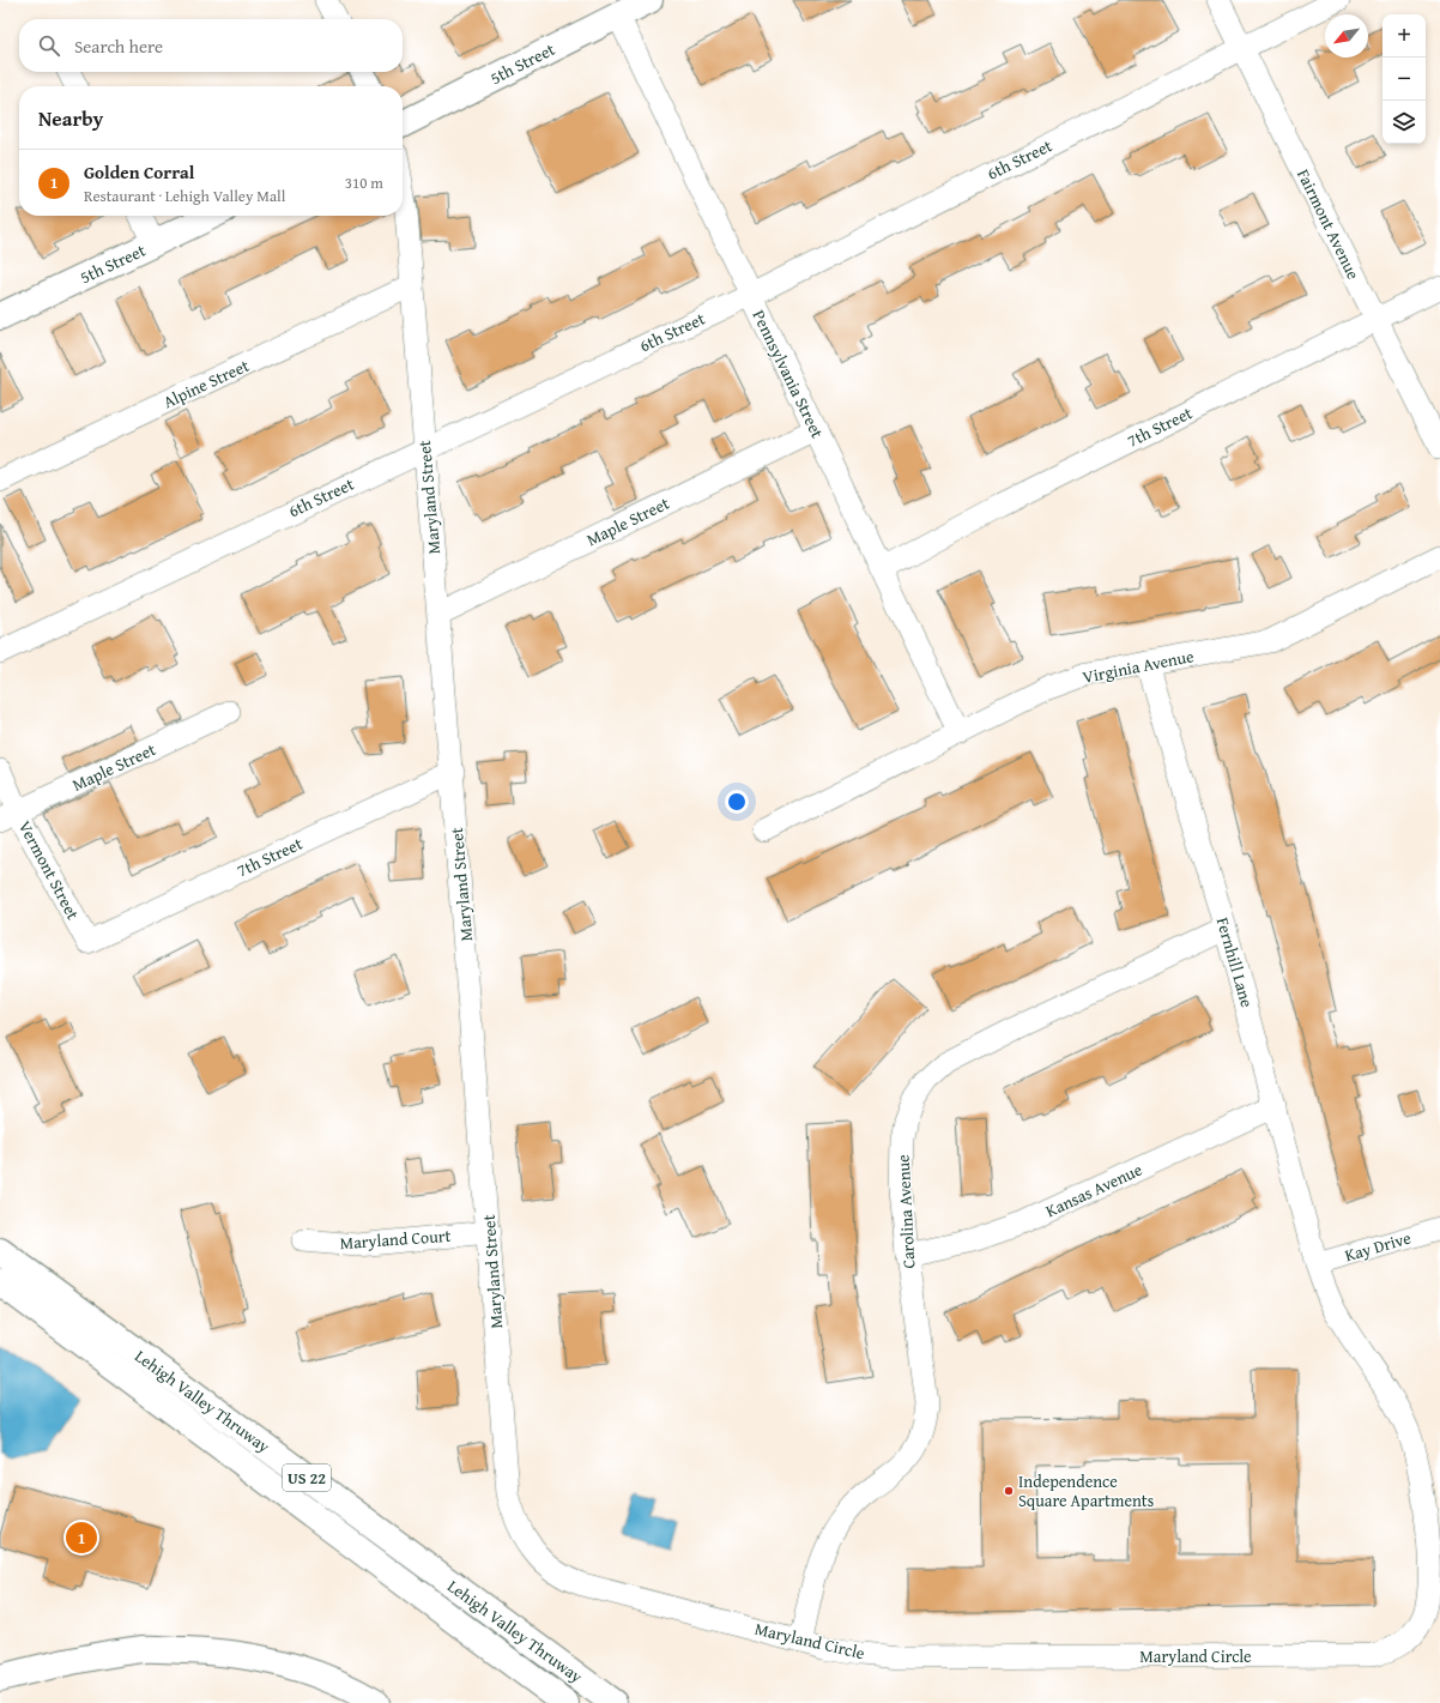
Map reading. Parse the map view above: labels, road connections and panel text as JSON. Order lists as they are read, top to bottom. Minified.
{"streets":{"main road":["5th Street","Lehigh Valley Thruway","US 22"],"street":["6th Street","Fairmont Avenue","Pennsylvania Street","Alpine Street","7th Street","Maryland Street","Maple Street","Virginia Avenue","Vermont Street","Fernhill Lane","Kansas Avenue","Carolina Avenue","Maryland Court","Kay Drive","Maryland Circle"]},"crossings":[["5th Street","Pennsylvania Street"],["6th Street","Fairmont Avenue"],["6th Street","Pennsylvania Street"],["6th Street","Maryland Street"],["Fairmont Avenue","7th Street"],["Pennsylvania Street","7th Street"],["Pennsylvania Street","Maple Street"],["Pennsylvania Street","Virginia Avenue"],["Alpine Street","Maryland Street"],["7th Street","Maryland Street"],["7th Street","Vermont Street"],["Maryland Street","Maple Street"],["Maryland Street","Maryland Court"],["Maryland Street","Maryland Circle"],["Maple Street","Vermont Street"],["Virginia Avenue","Fernhill Lane"],["Fernhill Lane","Kansas Avenue"],["Fernhill Lane","Carolina Avenue"],["Fernhill Lane","Kay Drive"],["Fernhill Lane","Maryland Circle"],["Kansas Avenue","Carolina Avenue"],["Carolina Avenue","Maryland Circle"],["Kay Drive","Maryland Circle"]],"places":["Independence Square Apartments"],"north":"bottom left","page":{"map_buttons":["+","−"],"search":"Search here","heading":"Nearby","list":[{"mark":"1","name":"Golden Corral","note":"Restaurant · Lehigh Valley Mall","value":"310 m"}],"pins":"1"}}
